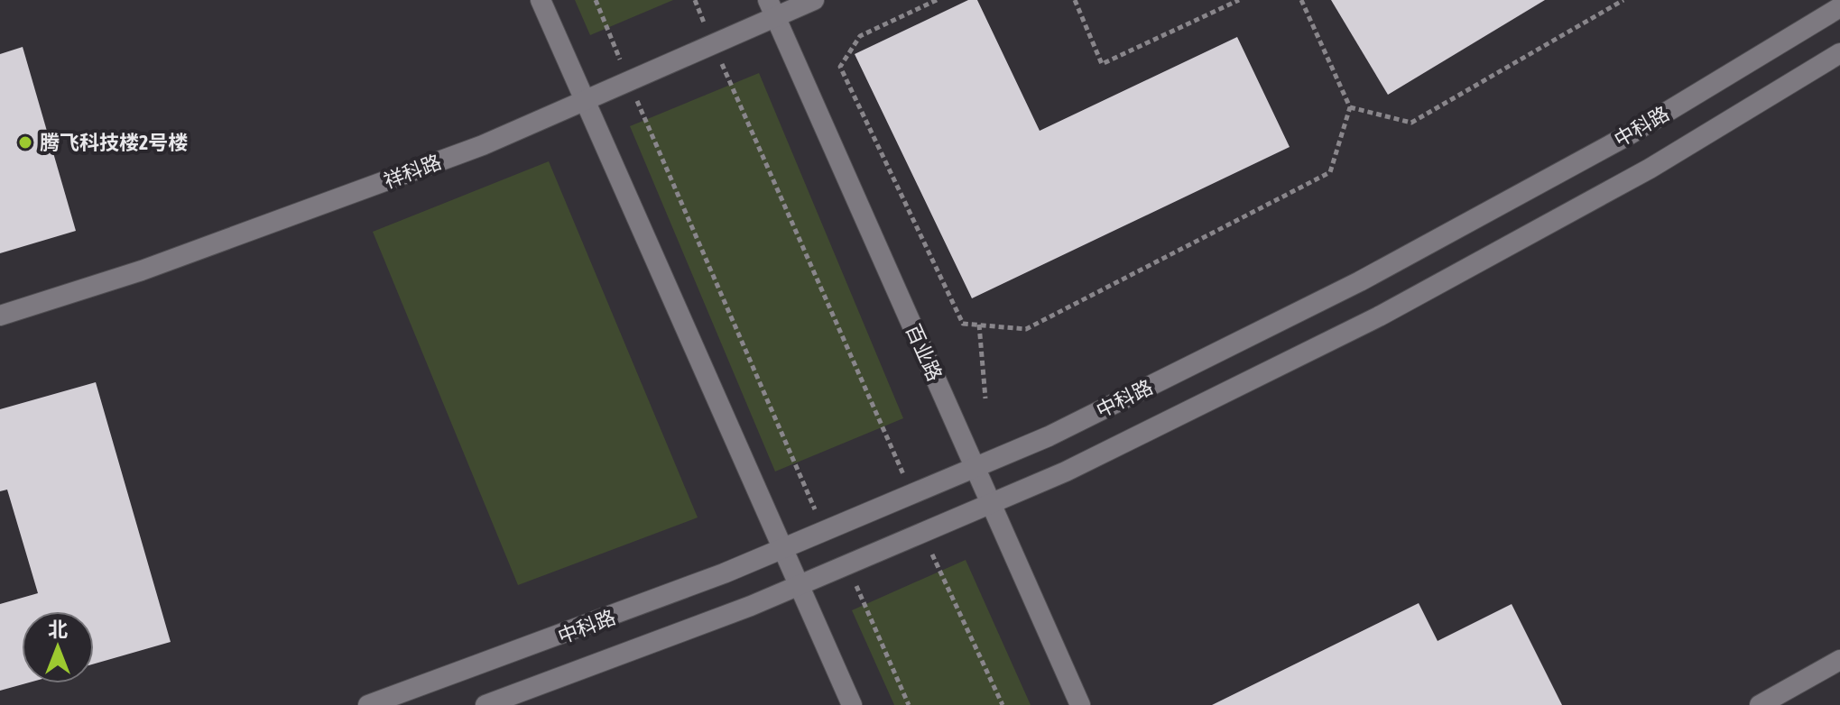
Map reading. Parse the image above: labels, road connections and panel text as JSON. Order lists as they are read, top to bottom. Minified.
{"streets":{"street":["中科路","祥科路","百业路"]},"crossings":[["中科路","百业路"],["祥科路","百业路"]],"places":["腾飞科技楼2号楼"],"north":"top"}
